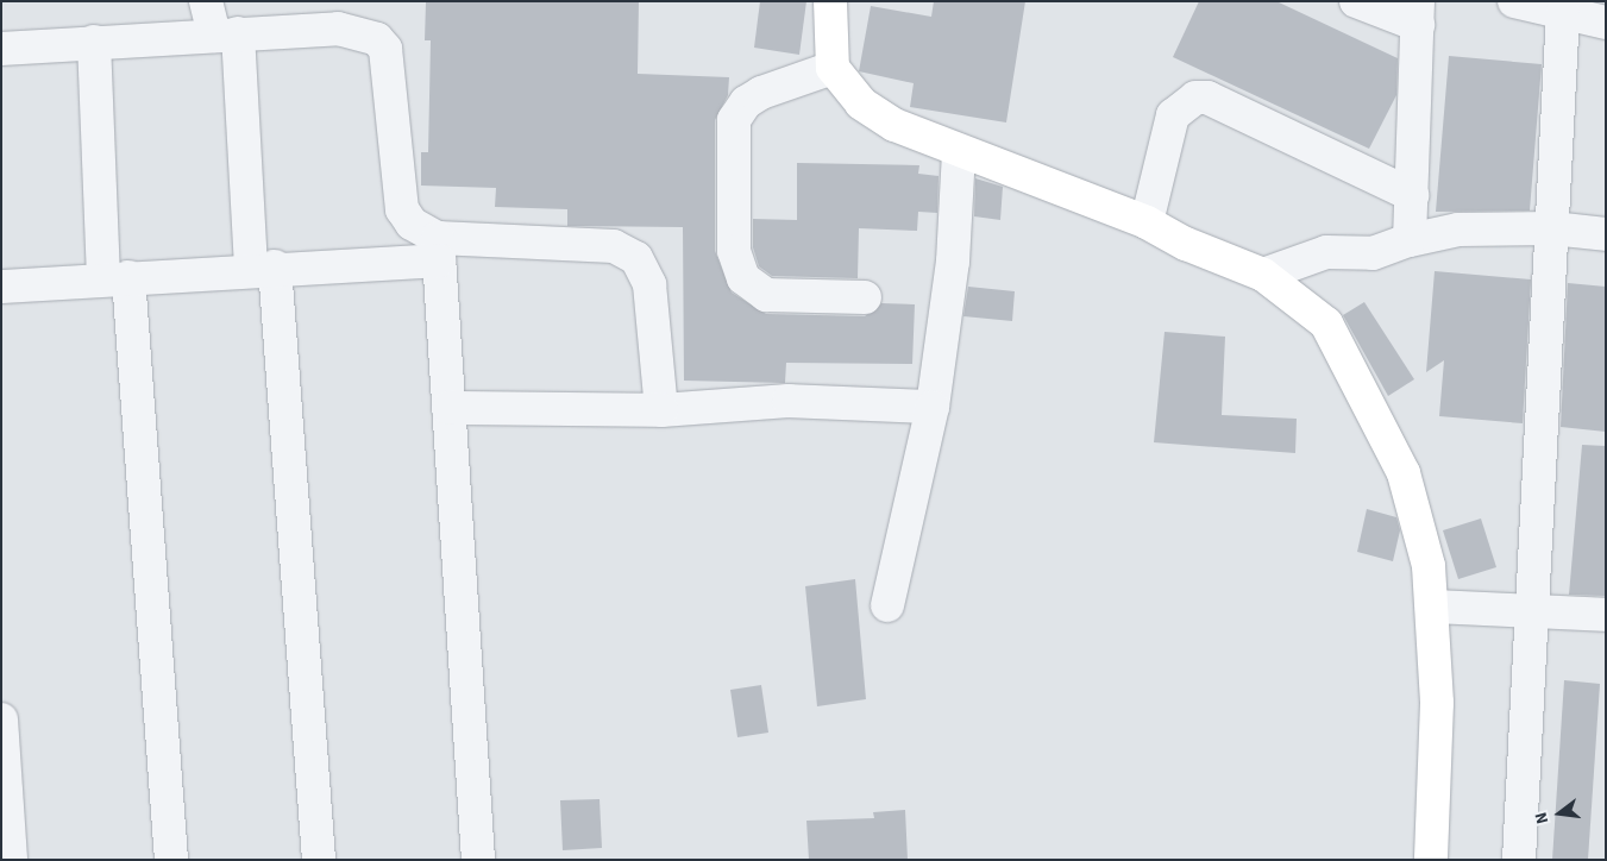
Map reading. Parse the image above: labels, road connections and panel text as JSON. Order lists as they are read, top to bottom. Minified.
{"north":"left"}
